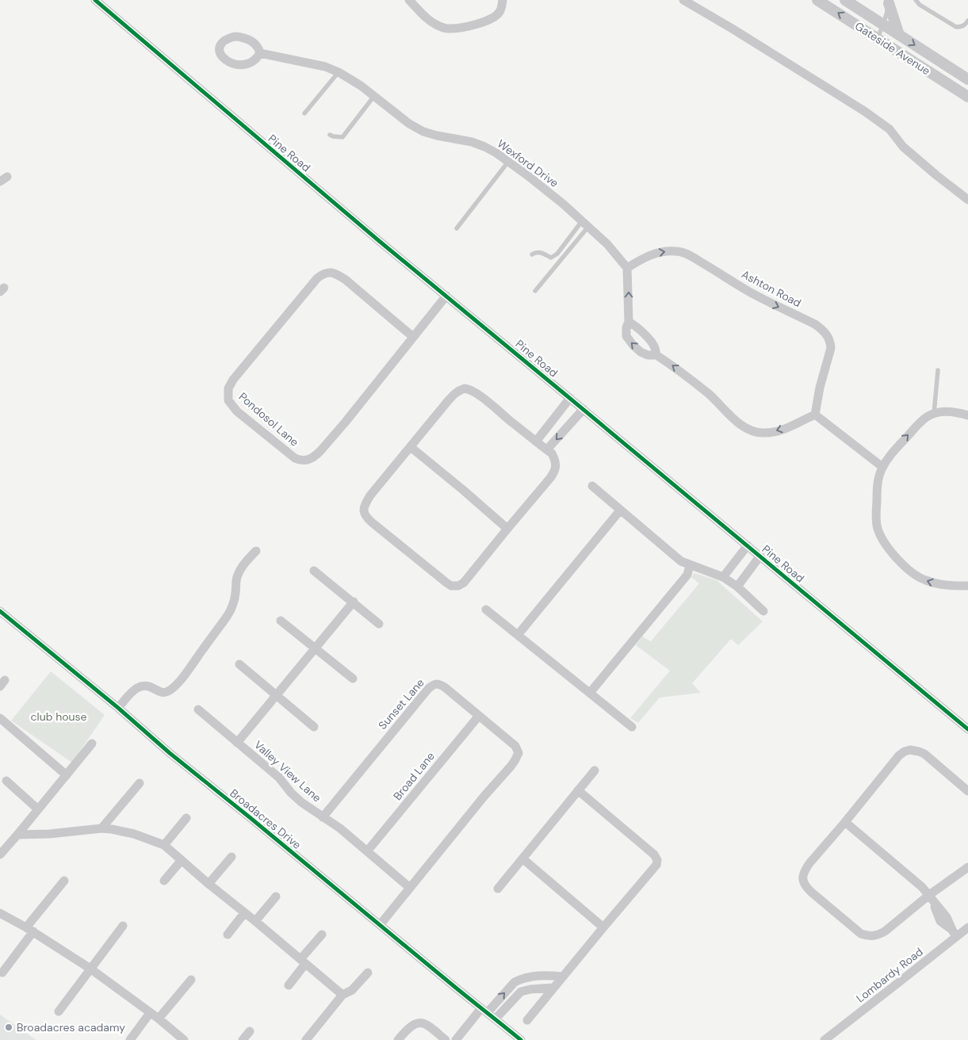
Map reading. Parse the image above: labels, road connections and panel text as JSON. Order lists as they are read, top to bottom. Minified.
{"streets":{"street":["Gateside Avenue","Pine Road","Wexford Drive","Ashton Road","Pondosol Lane","Sunset Lane","Valley View Lane","Broad Lane","Broadacres Drive","Lombardy Road"]},"crossings":[["Pine Road","Pondosol Lane"],["Wexford Drive","Ashton Road"],["Sunset Lane","Valley View Lane"],["Sunset Lane","Broad Lane"],["Sunset Lane","Broadacres Drive"]],"parks":["club house"],"places":["Broadacres acadamy"]}
